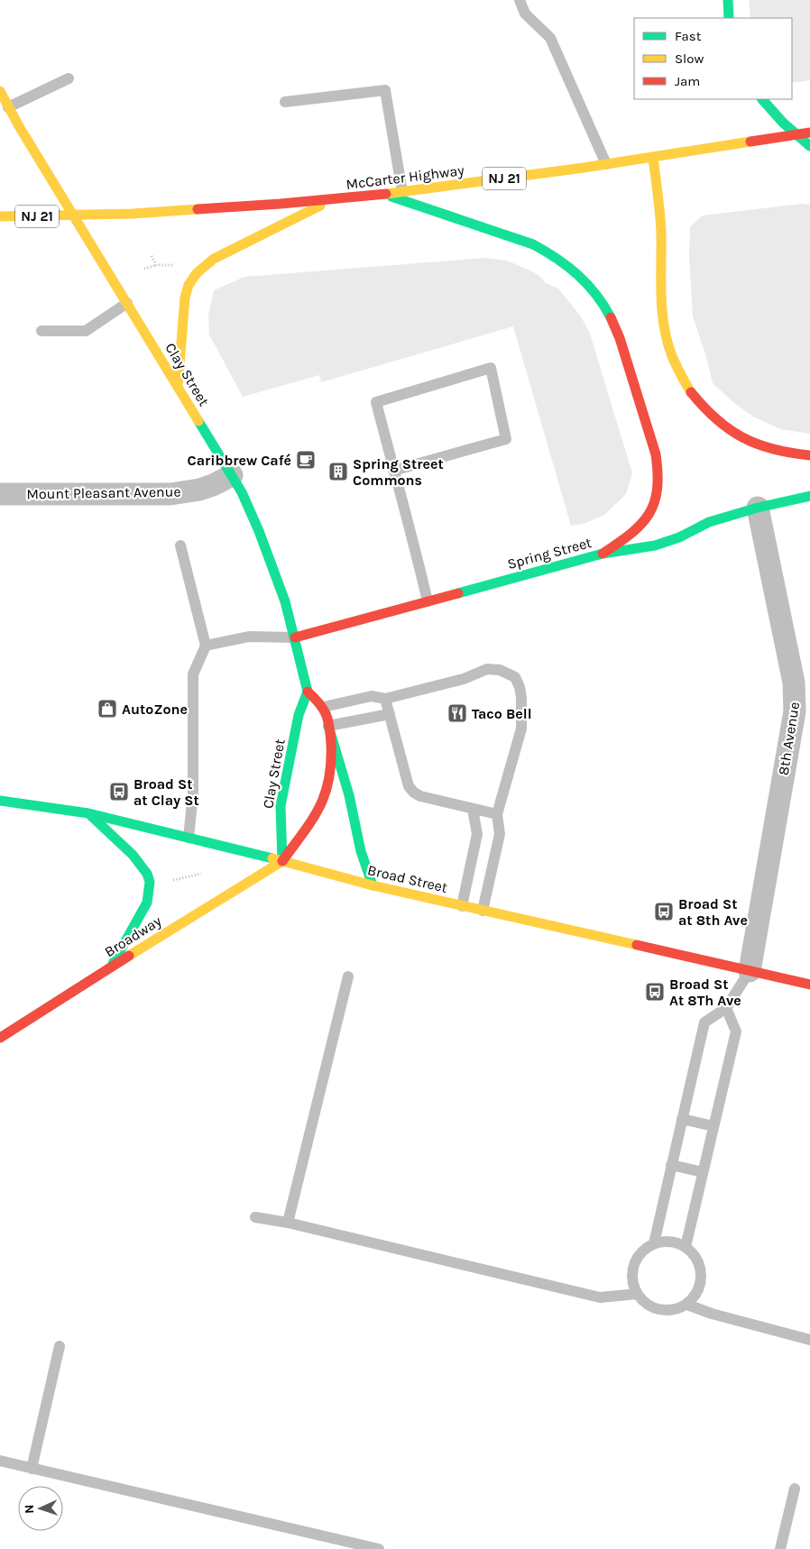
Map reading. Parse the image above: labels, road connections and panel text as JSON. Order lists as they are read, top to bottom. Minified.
{"streets":{"main road":["McCarter Highway","NJ 21","Clay Street","Spring Street","Broad Street","Broadway"],"street":["Mount Pleasant Avenue","8th Avenue"]},"crossings":[["McCarter Highway","Clay Street"],["Clay Street","Mount Pleasant Avenue"],["Clay Street","Spring Street"],["Clay Street","Broad Street"],["Clay Street","Broadway"],["Spring Street","8th Avenue"],["8th Avenue","Broad Street"],["Broad Street","Broadway"]],"places":{"cafe":["Caribbrew Café"],"building":["Spring Street Commons"],"shop":["AutoZone"],"restaurant":["Taco Bell"],"bus stop":["Broad St at Clay St","Broad St at 8th Ave","Broad St At 8Th Ave"]},"legend":["Fast","Slow","Jam"],"north":"left"}
